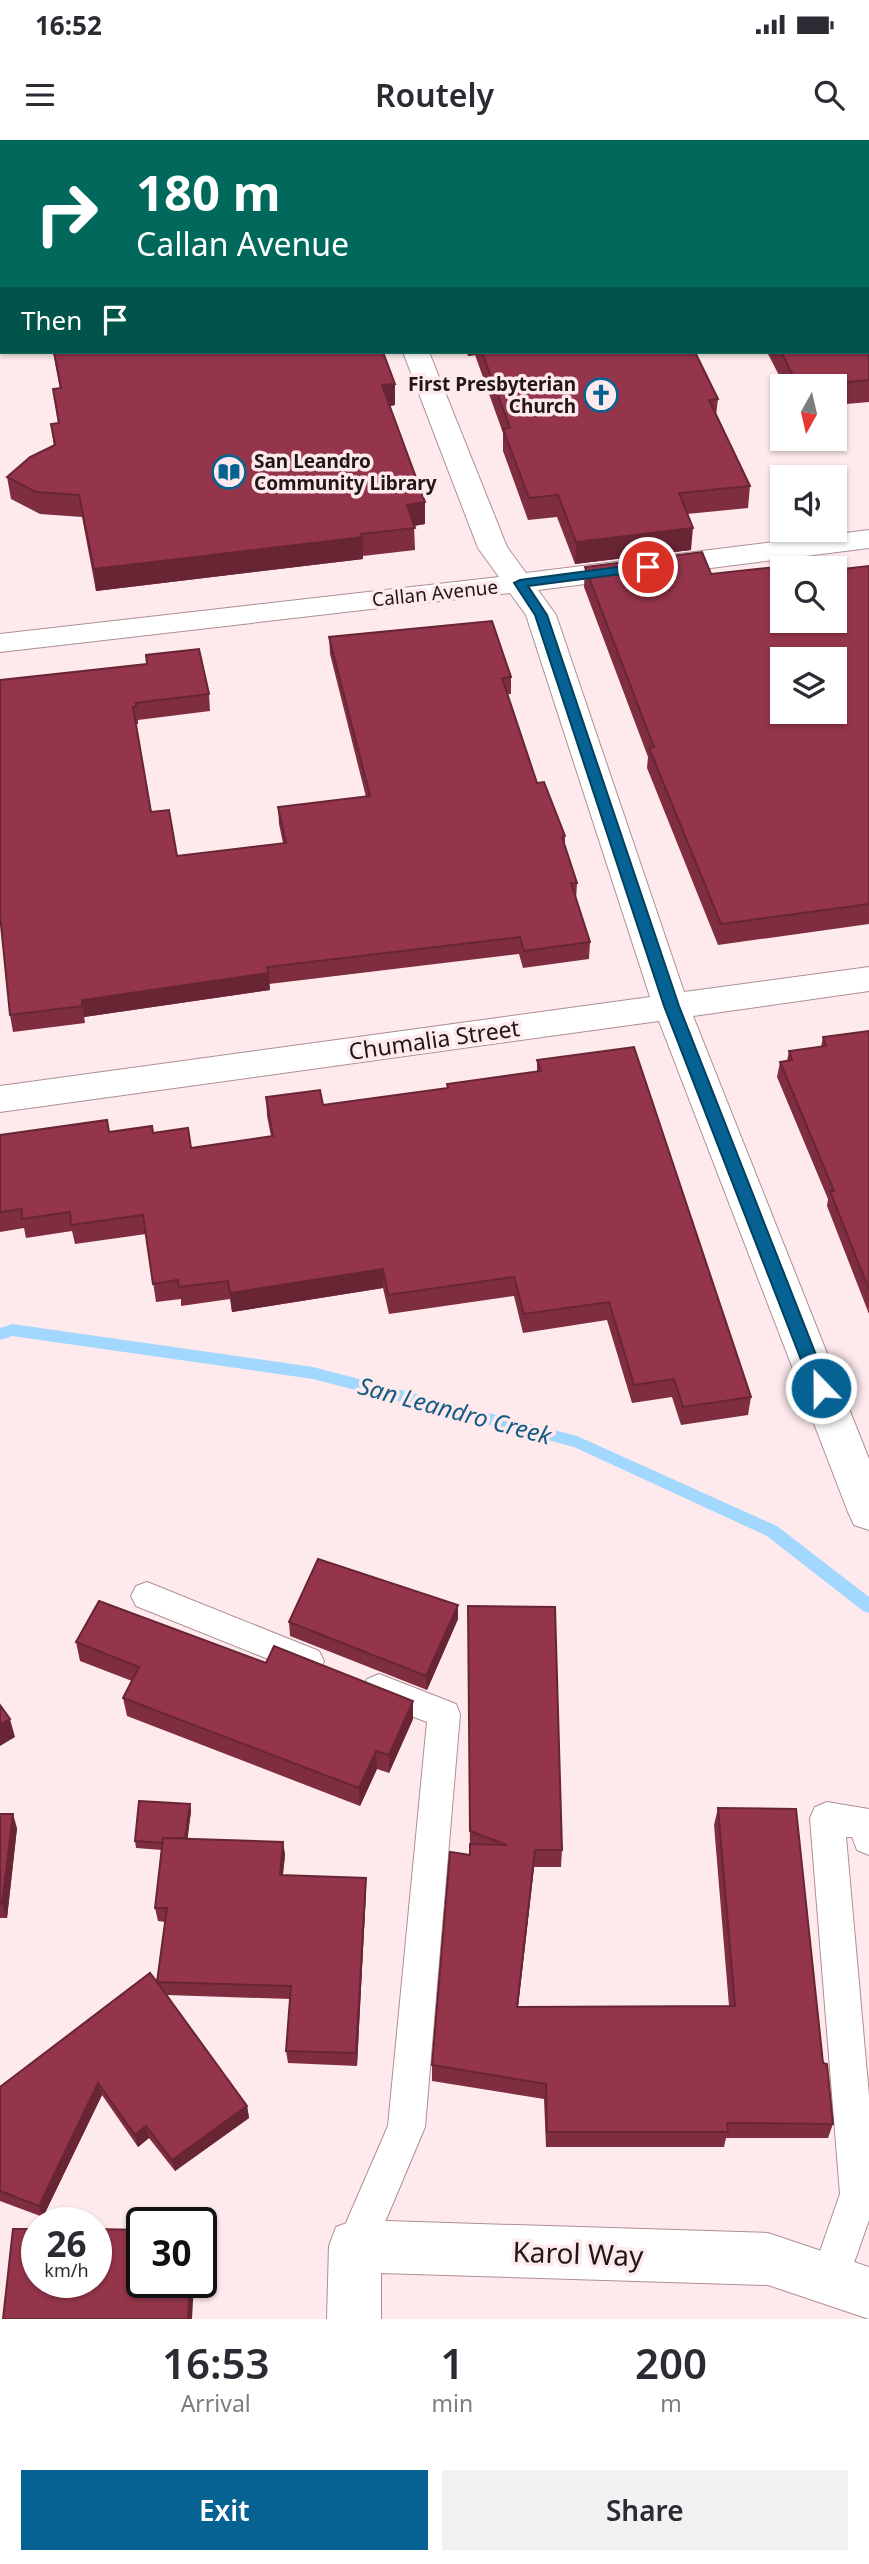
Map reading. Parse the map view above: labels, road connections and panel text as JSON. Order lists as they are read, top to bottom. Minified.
{"streets":{"street":["Callan Avenue","Chumalia Street","Karol Way"]},"water":["San Leandro Creek"],"places":{"church":["First Presbyterian Church"],"library":["San Leandro Community Library"]},"north":"bottom","page":{"status":"16:52","header":"Routely","turn":["180 m","Callan Avenue"],"then":"Then","speed":"26 km/h","limit":"30","eta":["16:53","Arrival","1","min","200","m"],"buttons":["Exit","Share"]}}
